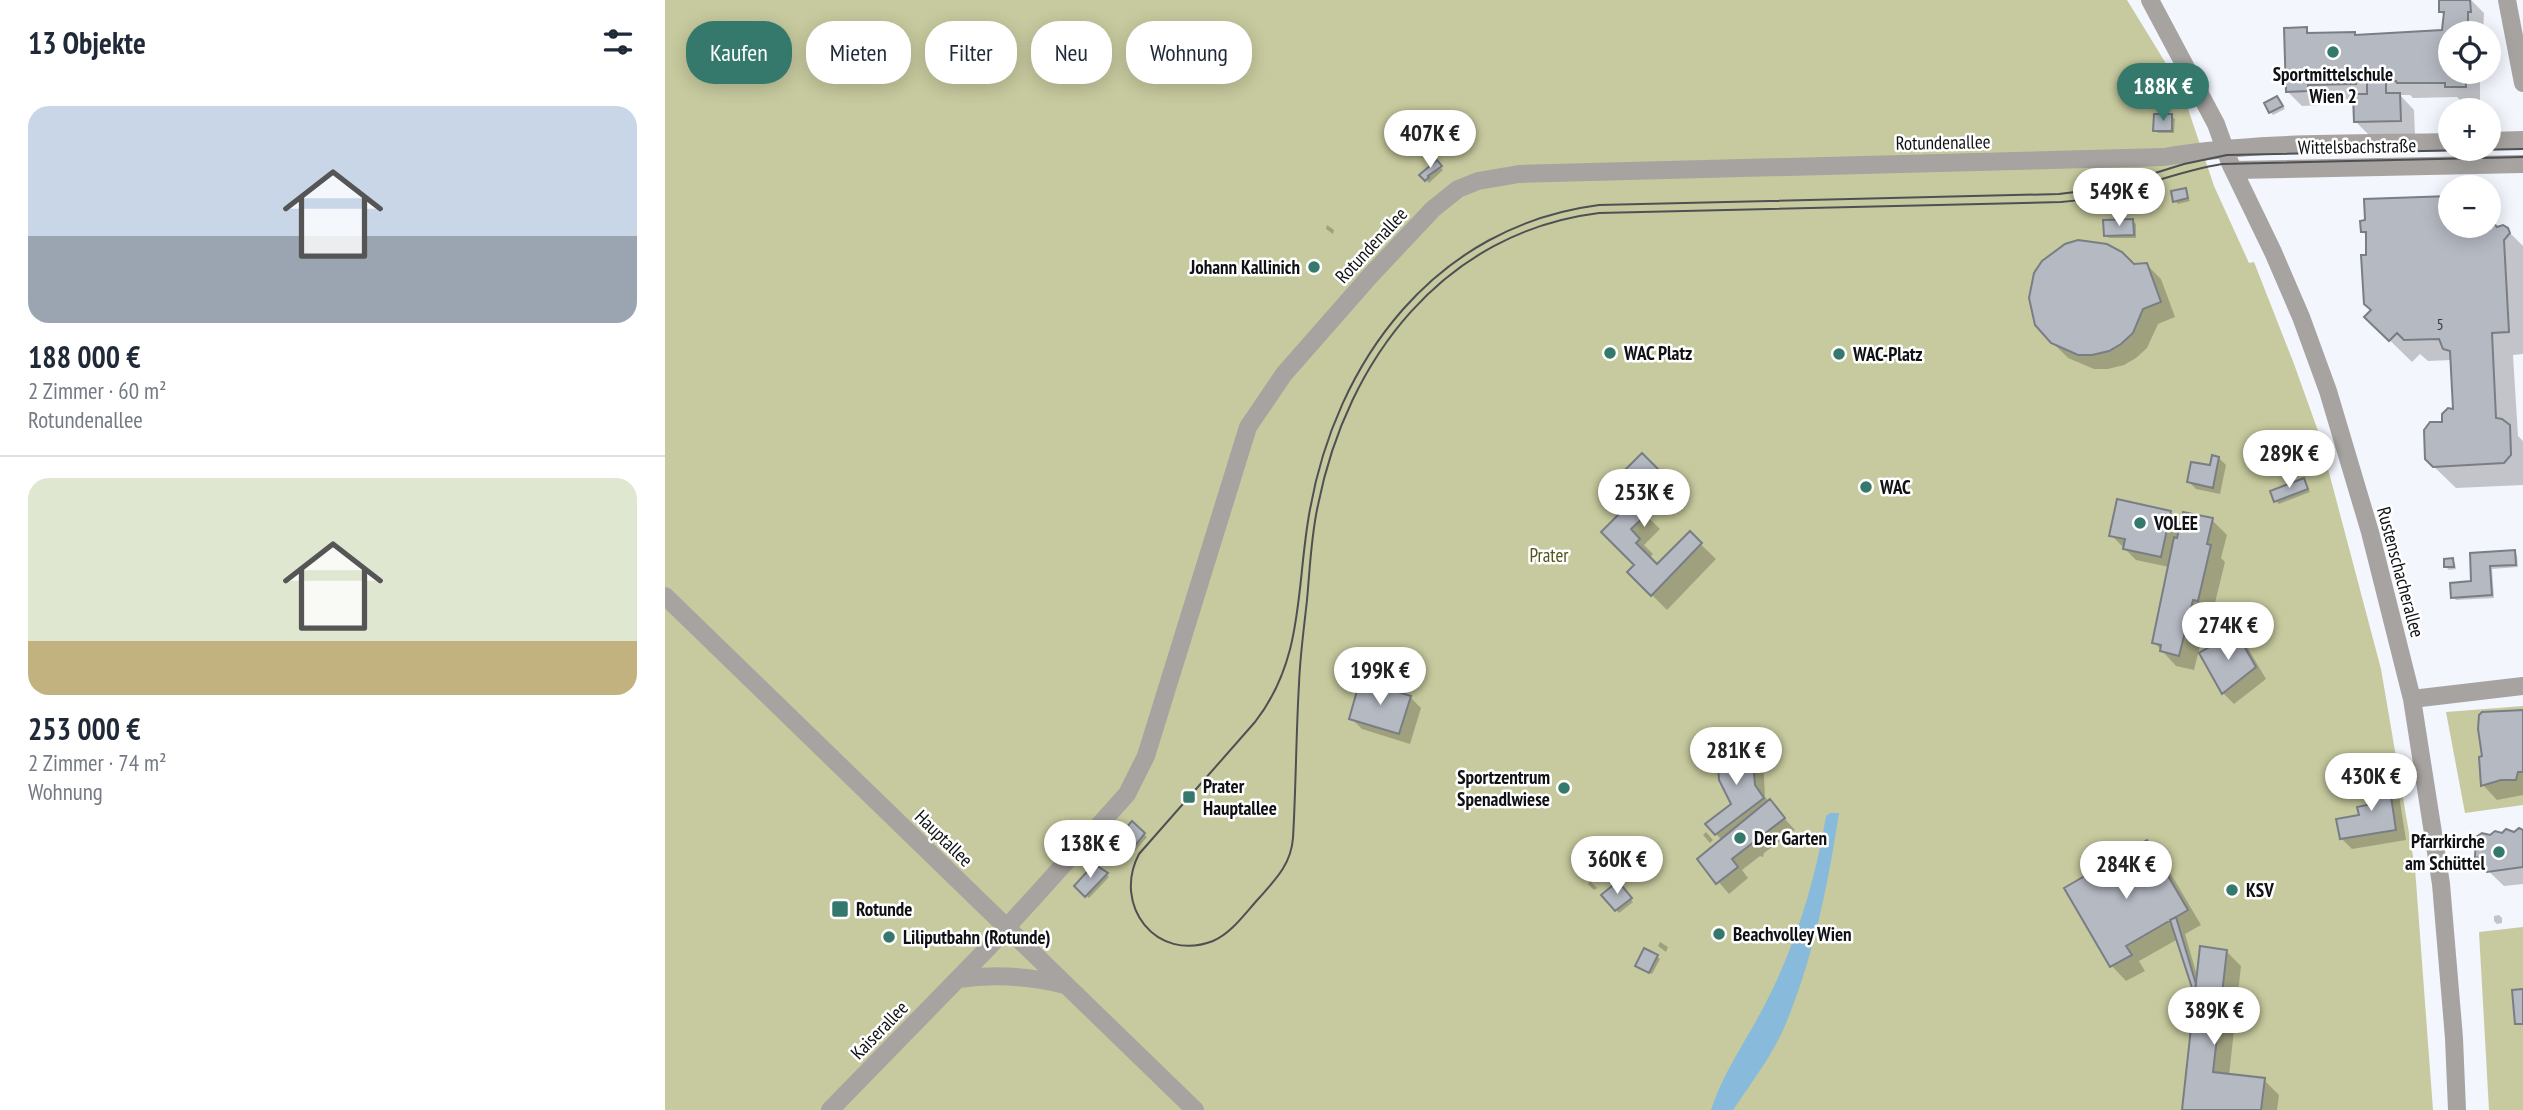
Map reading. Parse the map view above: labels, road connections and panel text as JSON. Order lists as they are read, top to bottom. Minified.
{"streets":{"street":["Rotundenallee","Wittelsbachstraße","Rustenschacherallee","Hauptallee","Kaiserallee"]},"crossings":[["Rotundenallee","Wittelsbachstraße"],["Rotundenallee","Rustenschacherallee"],["Rotundenallee","Hauptallee"],["Rotundenallee","Kaiserallee"],["Wittelsbachstraße","Rustenschacherallee"],["Hauptallee","Kaiserallee"]],"parks":["Prater"],"places":{"other":["Sportmittelschule Wien 2","Johann Kallinich","WAC Platz","WAC-Platz","WAC","VOLEE","Sportzentrum Spenadlwiese","Der Garten","Pfarrkirche am Schüttel","KSV","Beachvolley Wien","Liliputbahn (Rotunde)"],"transit":["Prater Hauptallee","Rotunde"]},"house_numbers":["5"],"page":{"heading":"13 Objekte","map_buttons":["+","−"],"chip":["Kaufen","Mieten","Filter","Neu","Wohnung"],"price":["188K €","407K €","549K €","289K €","253K €","274K €","199K €","281K €","430K €","138K €","360K €","284K €","389K €"],"list":[{"name":"188 000 €","note":"2 Zimmer · 60 m² · Rotundenallee"},{"name":"253 000 €","note":"2 Zimmer · 74 m² · Wohnung"}]}}
